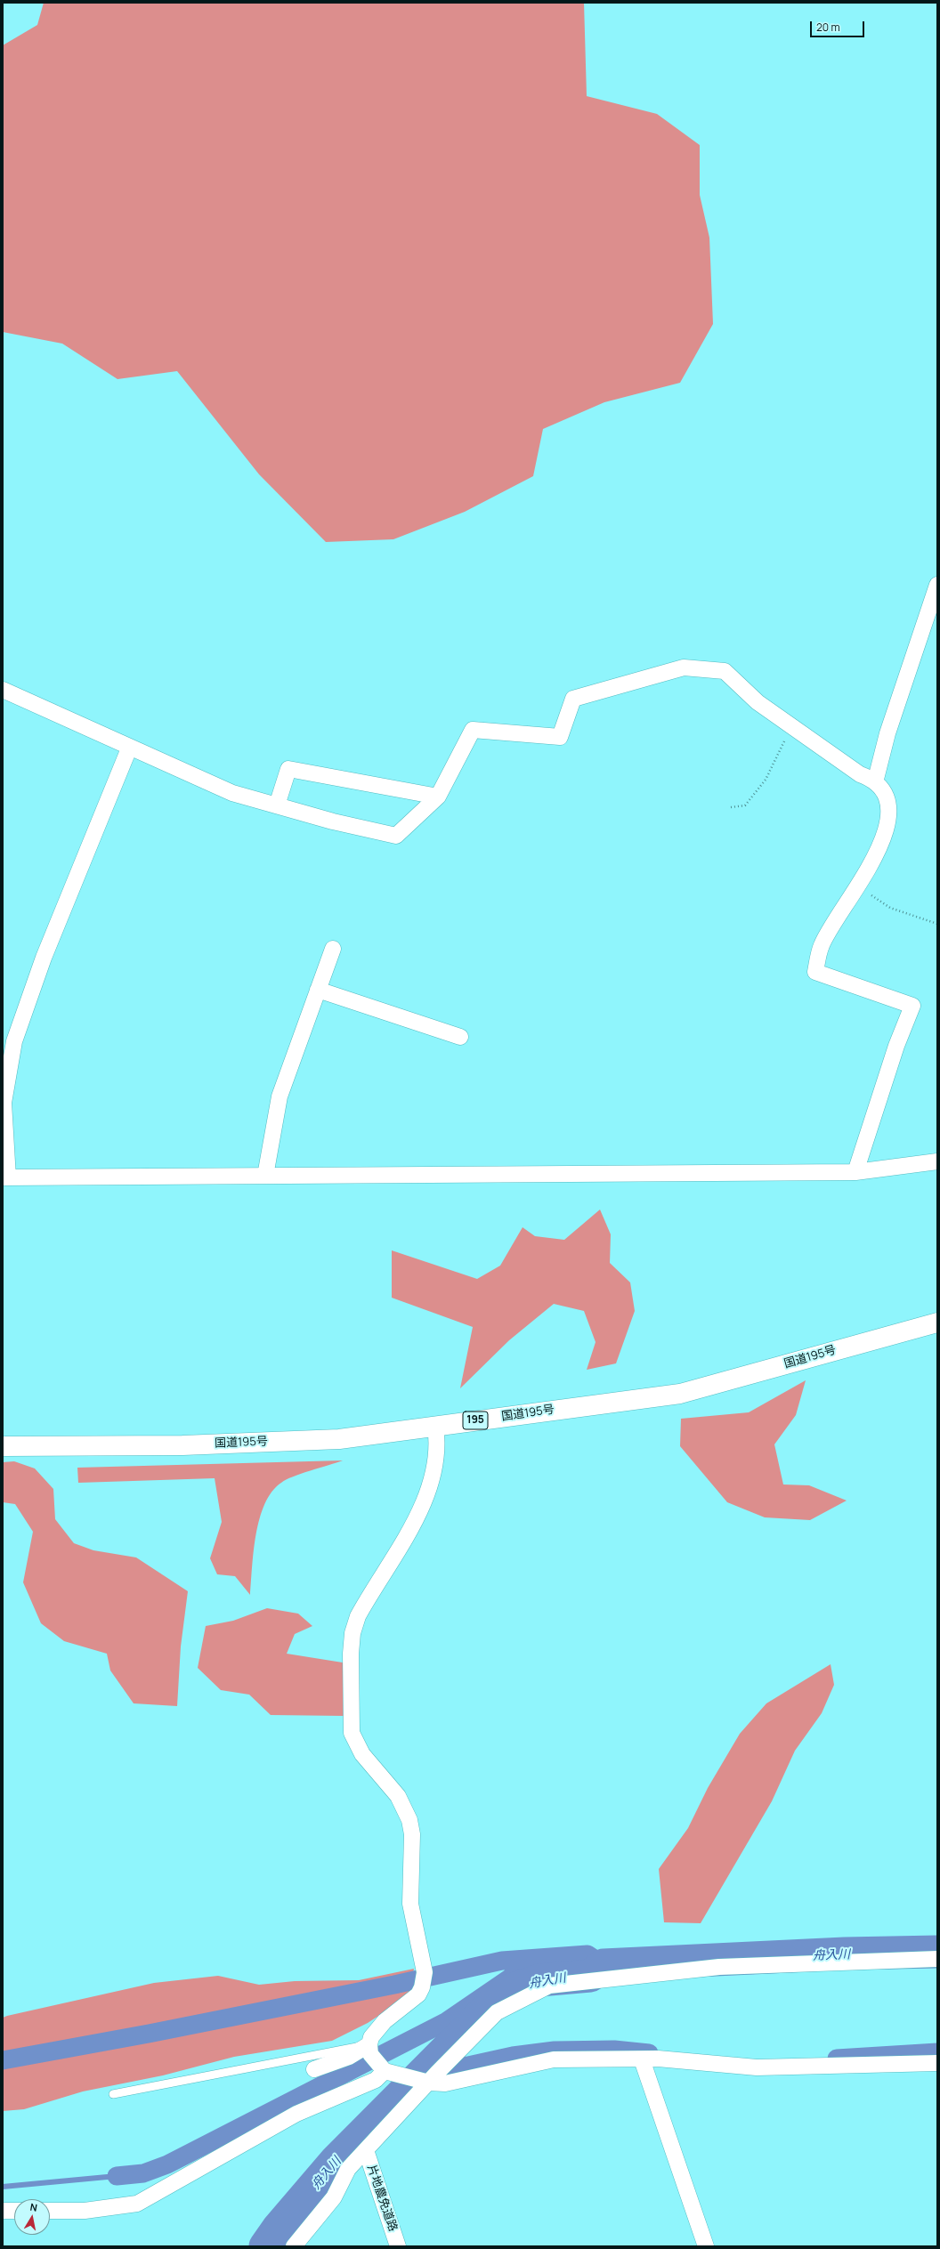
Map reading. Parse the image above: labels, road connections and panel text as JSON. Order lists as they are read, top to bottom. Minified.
{"streets":{"highway":["国道195号","195"],"street":["片地農免道路"]},"water":["舟入川"],"scale_bar":"20 m","north":"top"}
